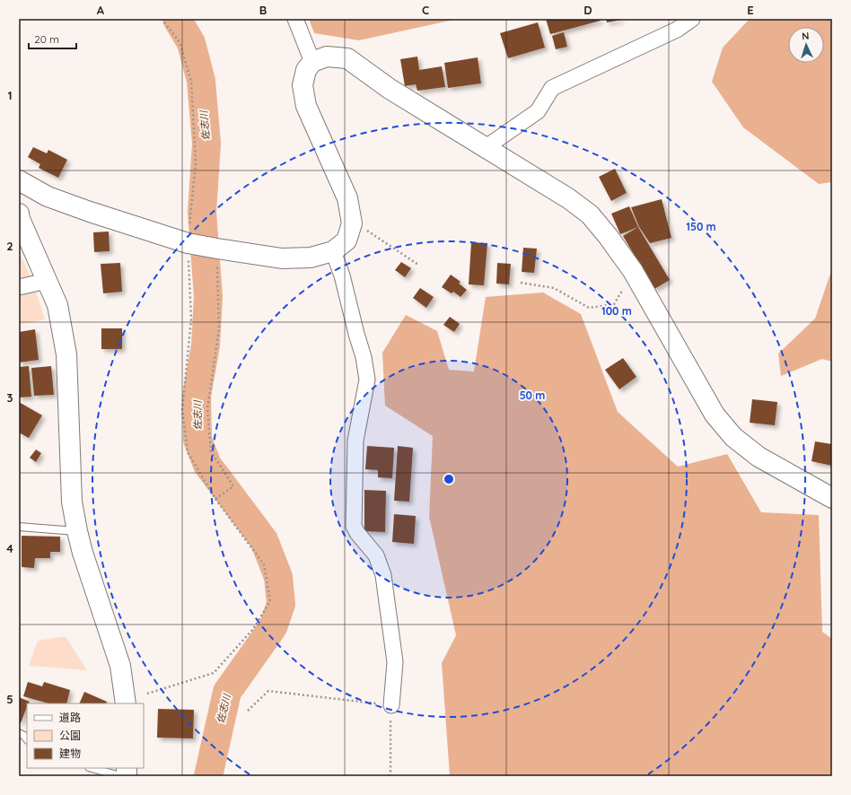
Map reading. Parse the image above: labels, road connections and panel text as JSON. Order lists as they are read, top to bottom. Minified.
{"water":["佐志川"],"legend":["道路","公園","建物"],"scale_bar":"20 m","north":"top","grid":{"columns":["A","B","C","D","E"],"rows":["1","2","3","4","5"]},"rings":["150 m","100 m","50 m"]}
